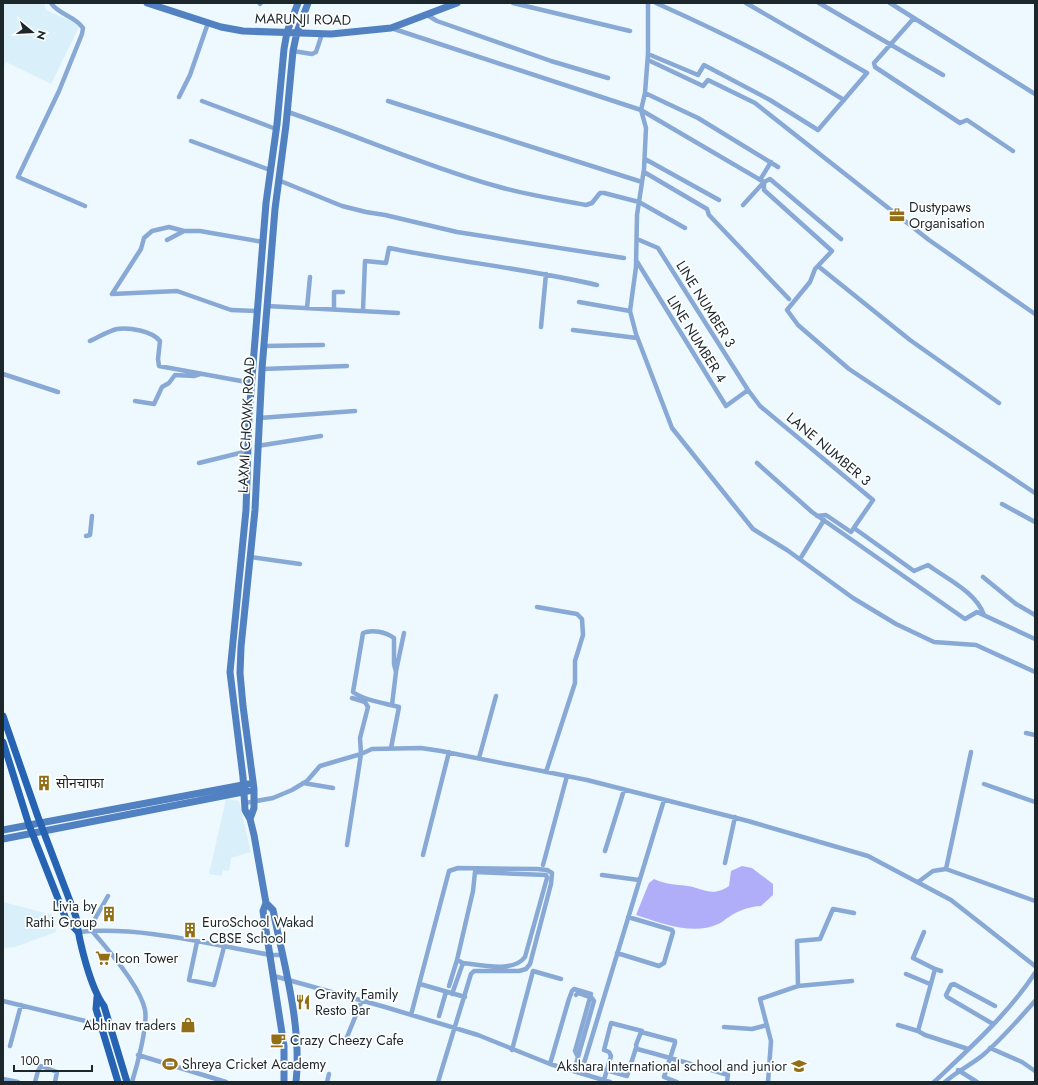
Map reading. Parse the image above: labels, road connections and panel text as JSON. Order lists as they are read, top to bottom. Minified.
{"streets":{"main road":["MARUNJI ROAD","LAXMI CHOWK ROAD"],"street":["LINE NUMBER 3","LINE NUMBER 4","LANE NUMBER 3"]},"crossings":[["MARUNJI ROAD","LAXMI CHOWK ROAD"],["LINE NUMBER 3","LINE NUMBER 4"],["LINE NUMBER 3","LANE NUMBER 3"],["LINE NUMBER 4","LANE NUMBER 3"]],"places":{"office":["Dustypaws Organisation"],"building":["सोनचाफा","Livia by Rathi Group","EuroSchool Wakad - CBSE School"],"supermarket":["Icon Tower"],"restaurant":["Gravity Family Resto Bar"],"shop":["Abhinav traders"],"cafe":["Crazy Cheezy Cafe"],"sports":["Shreya Cricket Academy"],"school or university":["Akshara International school and junior"]},"scale_bar":"100 m","north":"right"}
